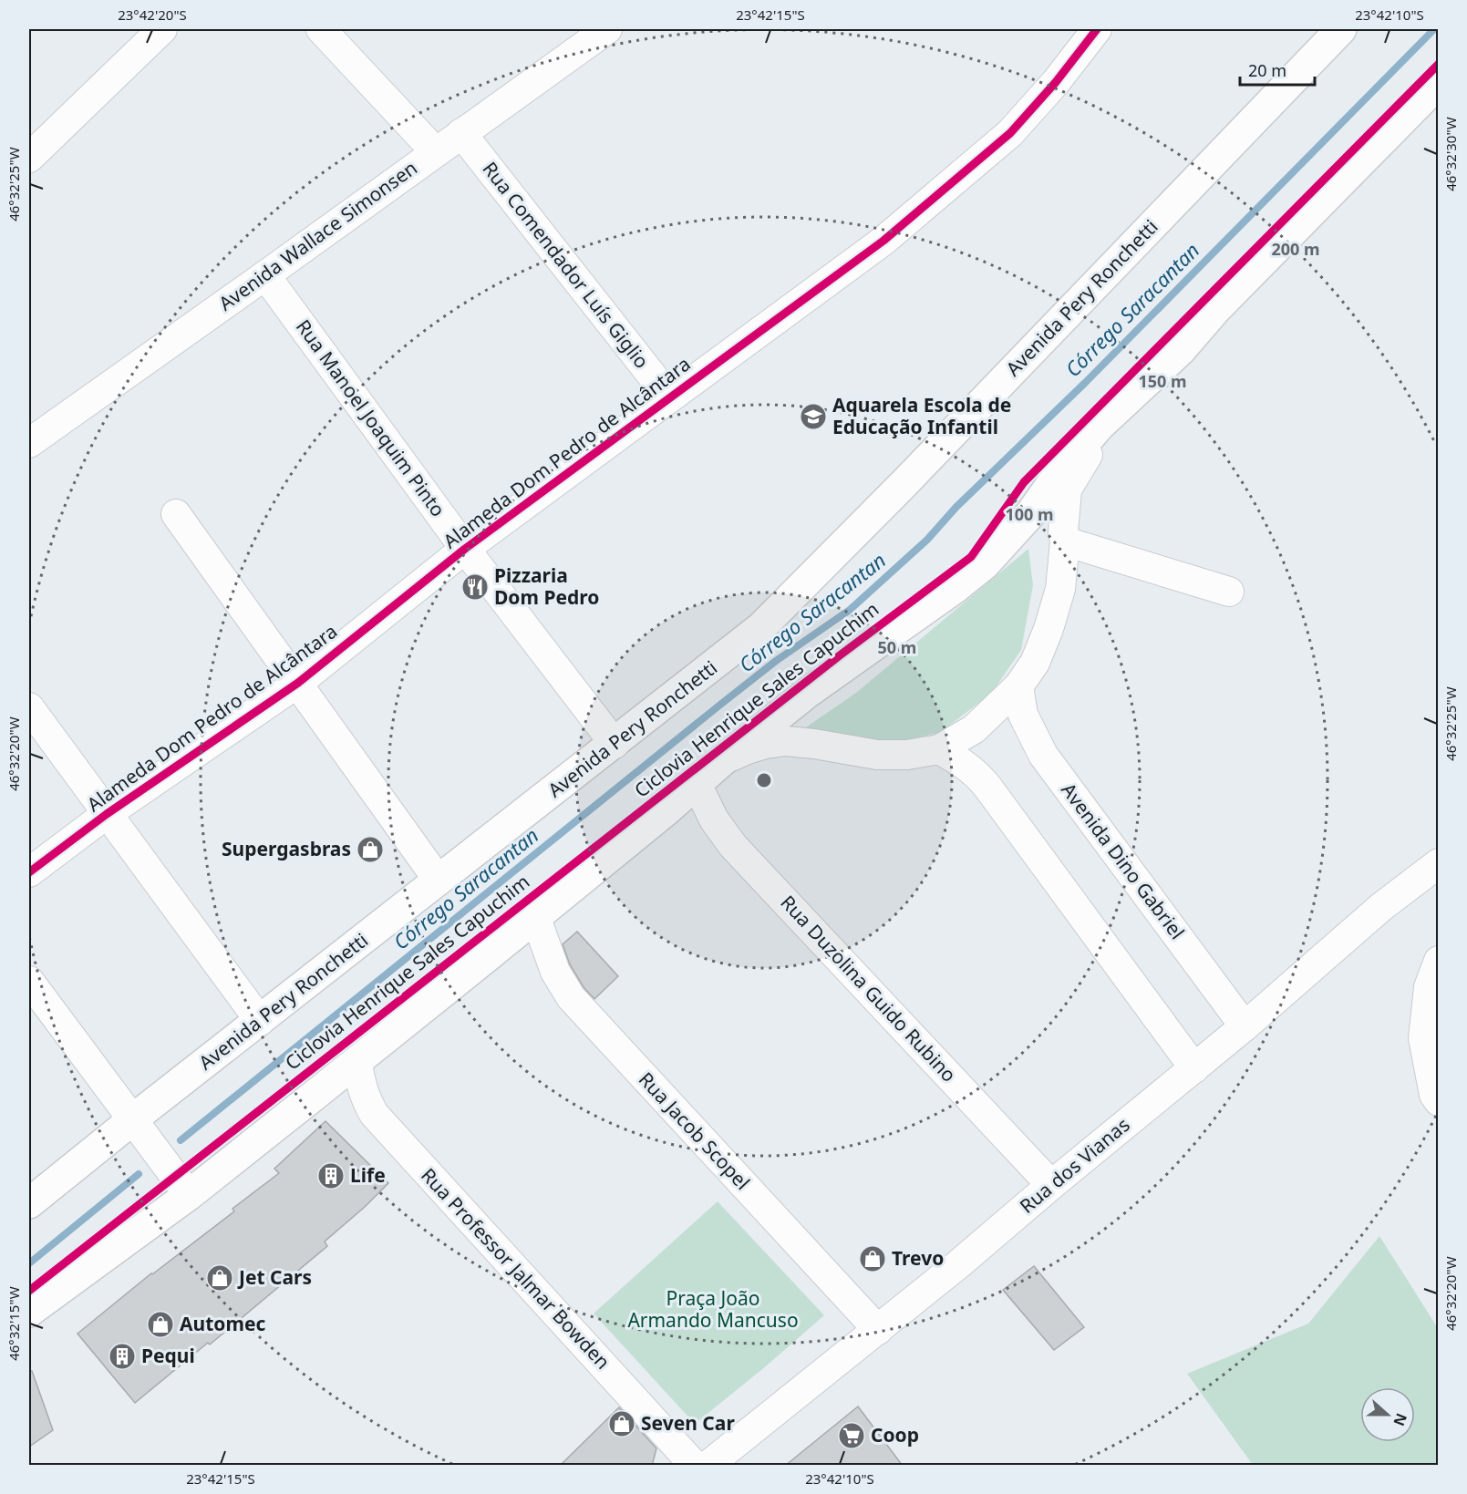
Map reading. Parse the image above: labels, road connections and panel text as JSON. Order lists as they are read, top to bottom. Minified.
{"streets":{"main road":["Avenida Pery Ronchetti"],"street":["Avenida Wallace Simonsen","Rua Comendador Luís Giglio","Rua Manoel Joaquim Pinto","Alameda Dom Pedro de Alcântara","Avenida Dino Gabriel","Rua Duzolina Guido Rubino","Rua Jacob Scopel","Rua dos Vianas","Rua Professor Jalmar Bowden"],"cycle path":["Ciclovia Henrique Sales Capuchim"]},"crossings":[["Avenida Wallace Simonsen","Rua Comendador Luís Giglio"],["Avenida Wallace Simonsen","Rua Manoel Joaquim Pinto"],["Rua Comendador Luís Giglio","Alameda Dom Pedro de Alcântara"],["Avenida Pery Ronchetti","Rua Manoel Joaquim Pinto"],["Rua Manoel Joaquim Pinto","Alameda Dom Pedro de Alcântara"],["Avenida Dino Gabriel","Rua dos Vianas"],["Rua Duzolina Guido Rubino","Rua dos Vianas"],["Rua Jacob Scopel","Rua dos Vianas"]],"water":["Córrego Saracantan"],"parks":["Praça João Armando Mancuso"],"places":{"school or university":["Aquarela Escola de Educação Infantil"],"restaurant":["Pizzaria Dom Pedro"],"shop":["Supergasbras","Trevo","Jet Cars","Automec","Seven Car"],"building":["Life","Pequi"],"supermarket":["Coop"]},"scale_bar":"20 m","north":"right","coordinates":["23°42'20\"S","23°42'15\"S","23°42'10\"S","46°32'30\"W","46°32'25\"W","46°32'20\"W","46°32'15\"W"],"rings":["200 m","150 m","100 m","50 m"]}
